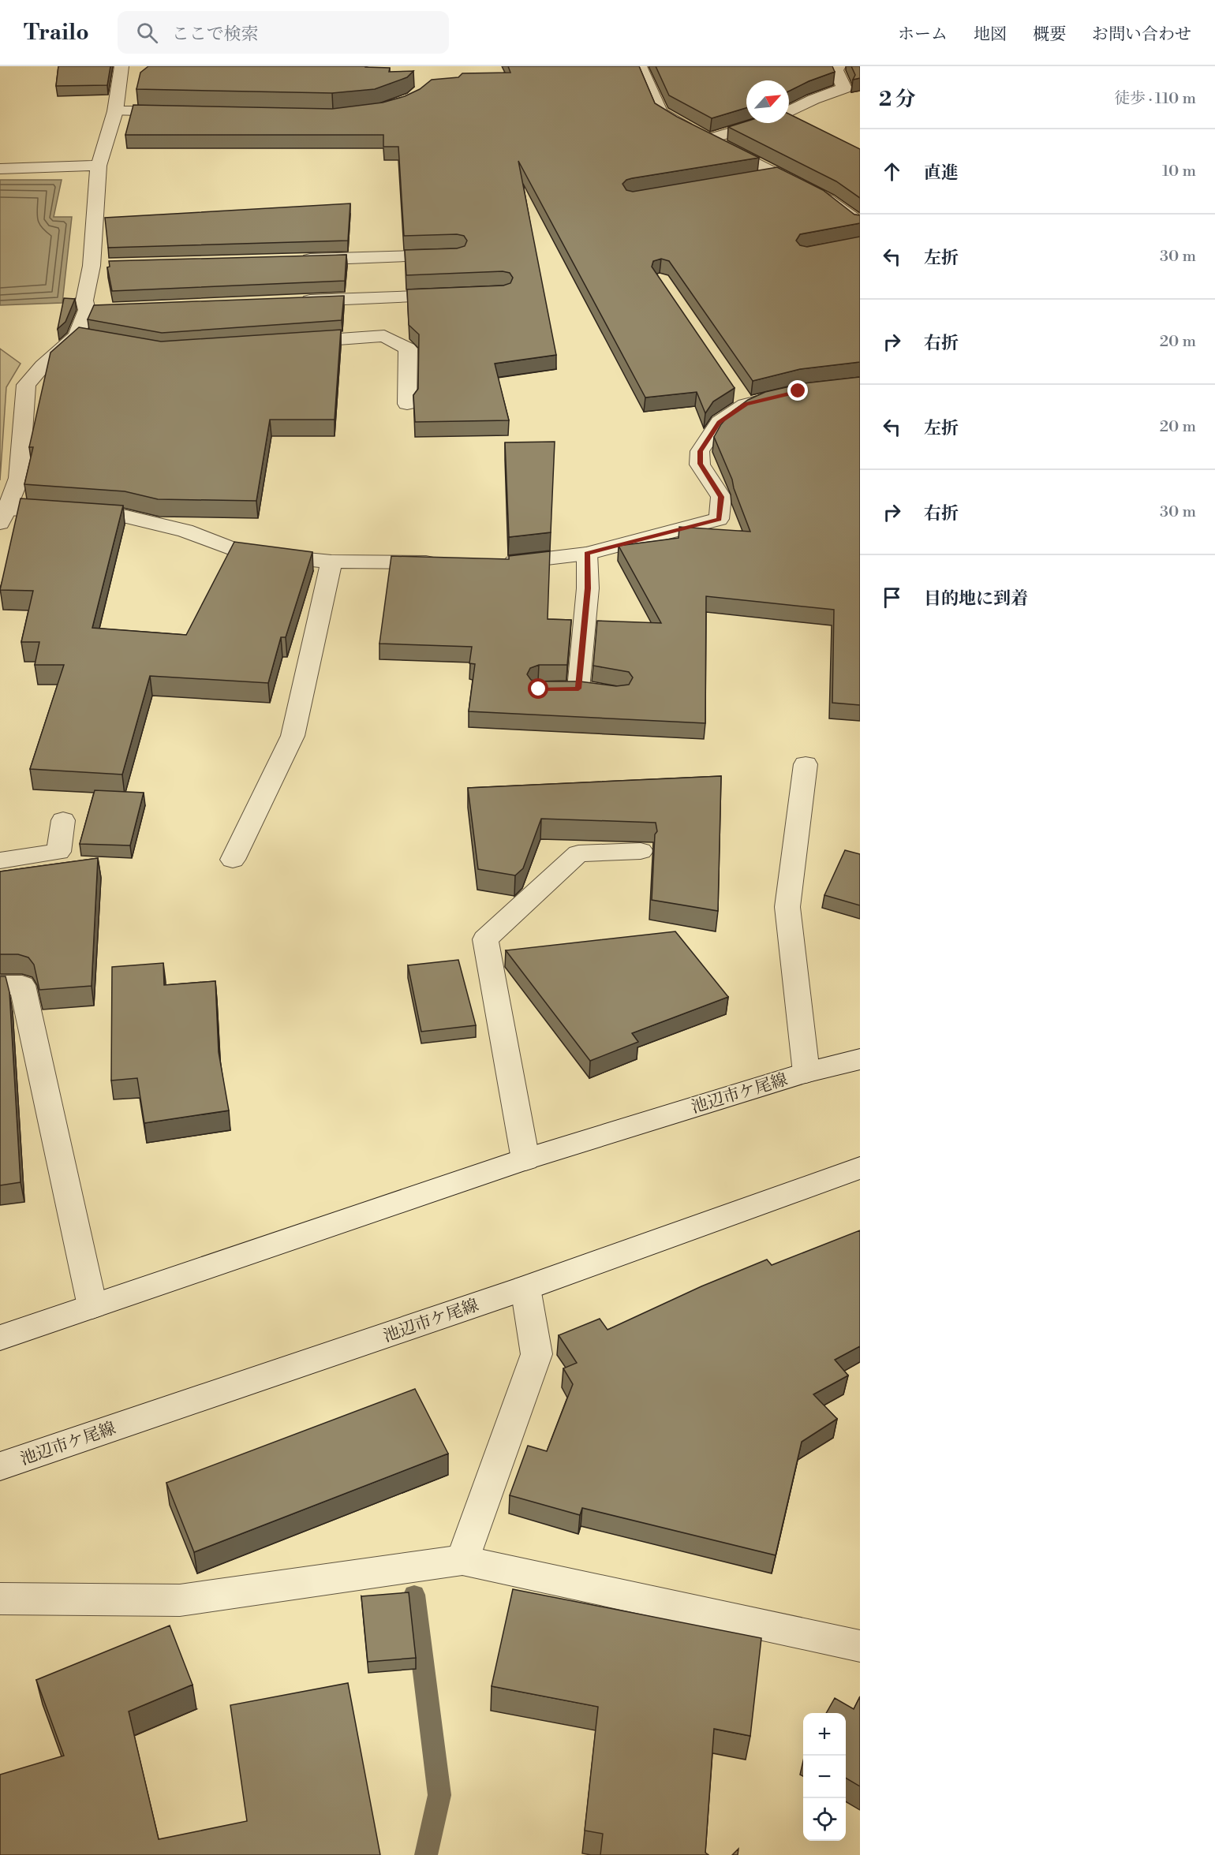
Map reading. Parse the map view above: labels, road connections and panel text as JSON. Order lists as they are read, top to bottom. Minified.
{"streets":{"street":["池辺市ケ尾線"]},"north":"top right","page":{"header":"Trailo","search":"ここで検索","nav":["ホーム","地図","概要","お問い合わせ"],"heading":["2 分","徒歩 · 110 m"],"list":[["直進","10 m"],["左折","30 m"],["右折","20 m"],["左折","20 m"],["右折","30 m"],"目的地に到着"],"map_buttons":["+","−"]}}
